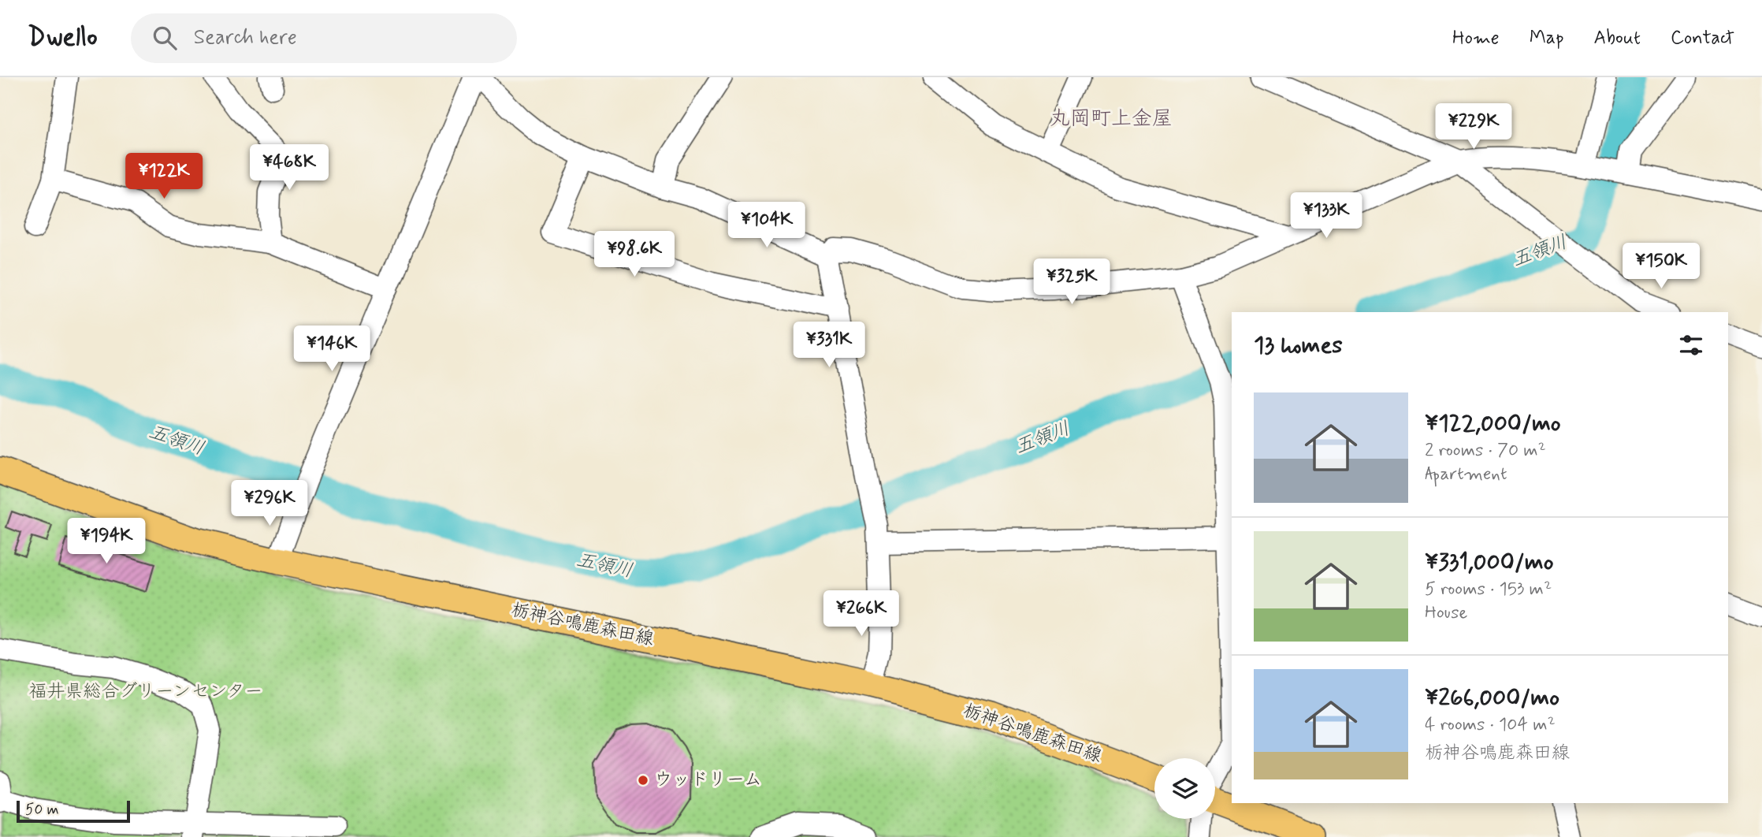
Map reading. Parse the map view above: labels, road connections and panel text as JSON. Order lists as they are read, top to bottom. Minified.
{"streets":{"main road":["栃神谷鳴鹿森田線"]},"districts":["丸岡町上金屋"],"water":["五領川"],"parks":["福井県総合グリーンセンター"],"places":["ウッドリーム"],"scale_bar":"50 m","page":{"header":"Dwello","search":"Search here","nav":["Home","Map","About","Contact"],"price":["¥229K","¥468K","¥122K","¥133K","¥104K","¥98.6K","¥150K","¥325K","¥331K","¥146K","¥296K","¥194K","¥266K"],"heading":"13 homes","list":[{"name":"¥122,000/mo","note":"2 rooms · 70 m² · Apartment"},{"name":"¥331,000/mo","note":"5 rooms · 153 m² · House"},{"name":"¥266,000/mo","note":"4 rooms · 104 m² · 栃神谷鳴鹿森田線"}],"scale":"50 m"}}
